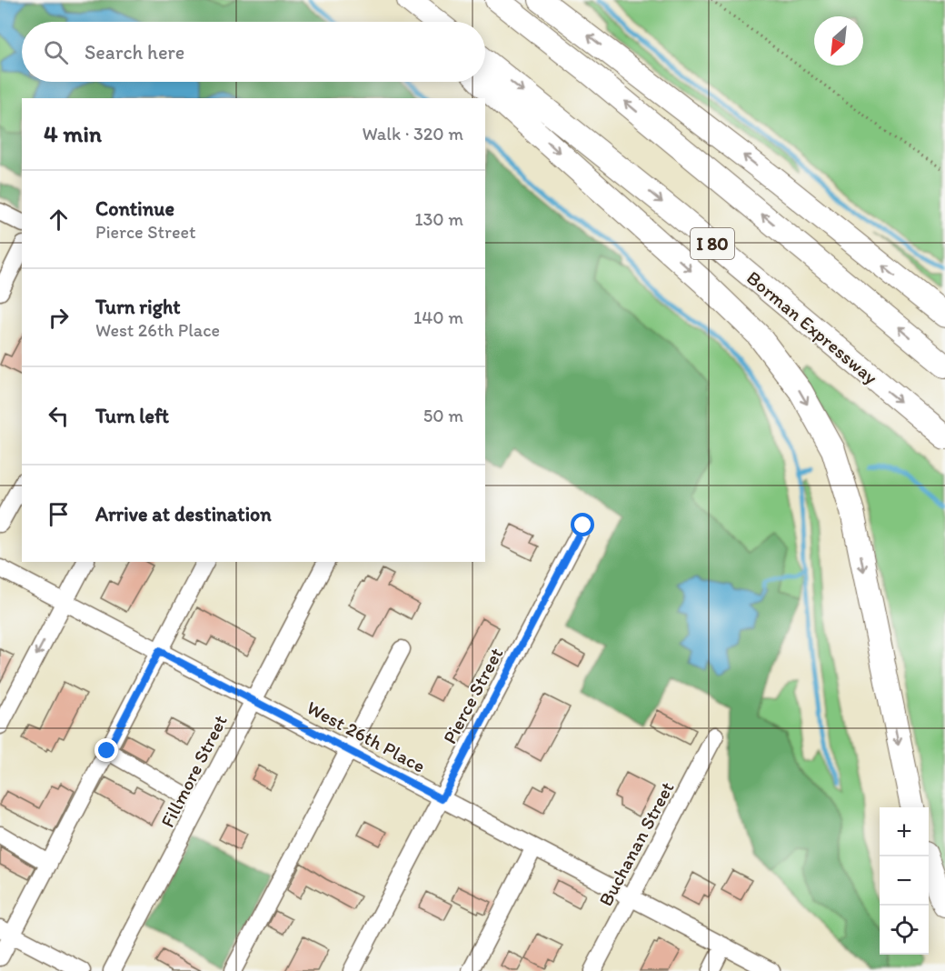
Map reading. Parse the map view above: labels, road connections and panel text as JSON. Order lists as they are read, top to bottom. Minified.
{"streets":{"highway":["I 80","Borman Expressway"],"street":["Pierce Street","West 26th Place","Fillmore Street","Buchanan Street"]},"crossings":[["Pierce Street","West 26th Place"],["West 26th Place","Fillmore Street"],["West 26th Place","Buchanan Street"]],"north":"bottom left","page":{"search":"Search here","heading":["4 min","Walk · 320 m"],"list":[["Continue","Pierce Street","130 m"],["Turn right","West 26th Place","140 m"],["Turn left","50 m"],"Arrive at destination"],"map_buttons":["+","−"]}}
